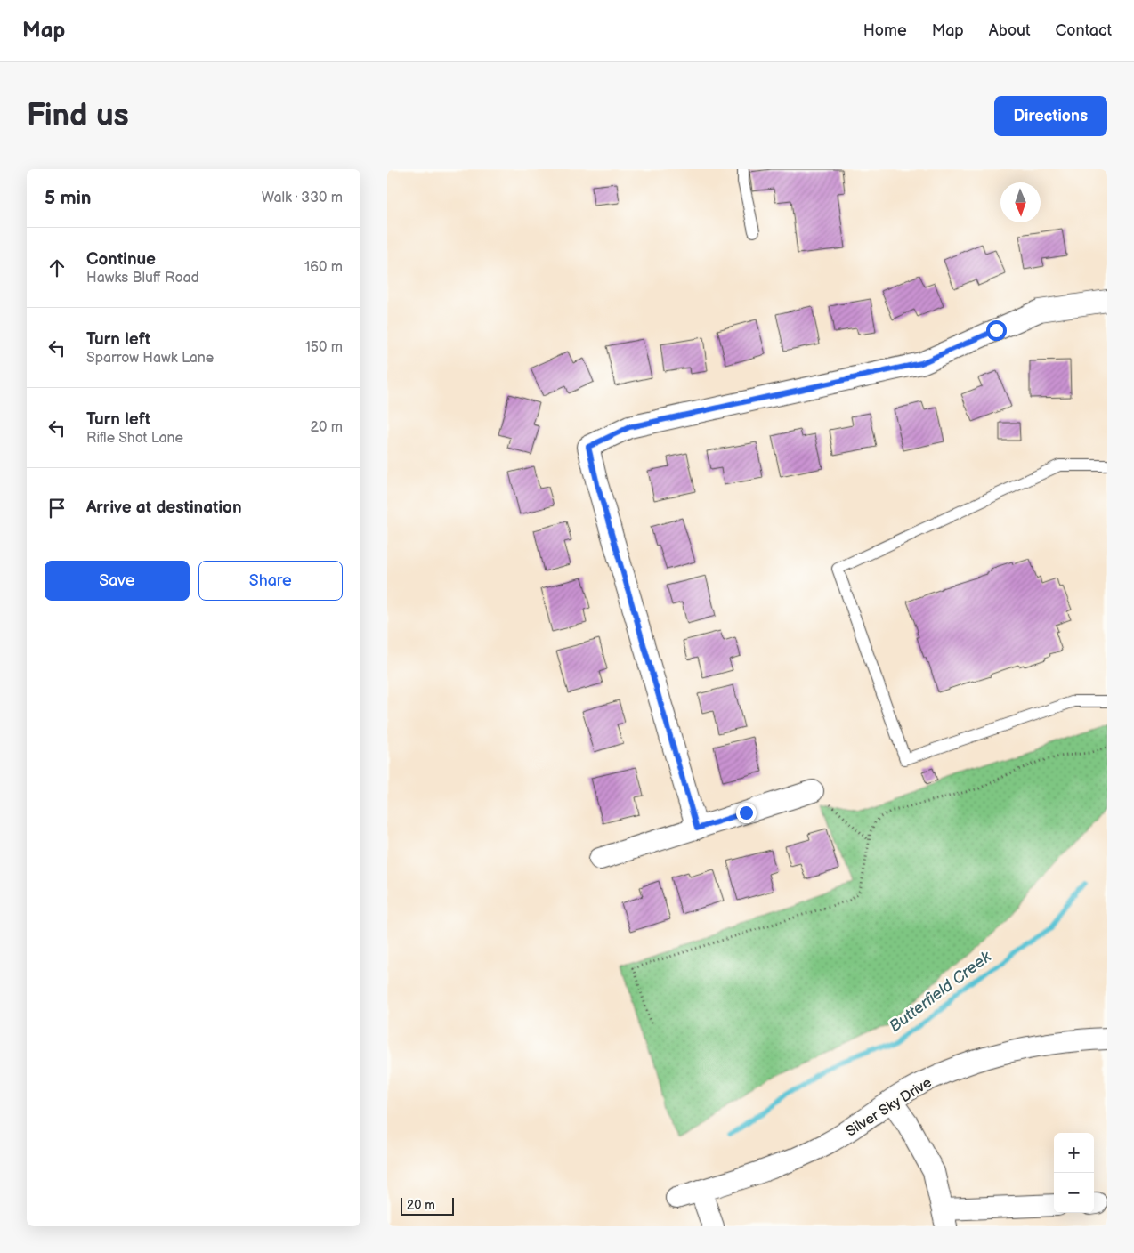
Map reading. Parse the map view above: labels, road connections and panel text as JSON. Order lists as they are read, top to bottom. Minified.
{"streets":{"street":["Silver Sky Drive"]},"water":["Butterfield Creek"],"scale_bar":"20 m","north":"bottom","page":{"header":"Map","nav":["Home","Map","About","Contact"],"buttons":["Directions",["Save","Share"]],"title":"Find us","heading":["5 min","Walk · 330 m"],"list":[["Continue","Hawks Bluff Road","160 m"],["Turn left","Sparrow Hawk Lane","150 m"],["Turn left","Rifle Shot Lane","20 m"],"Arrive at destination"],"map_buttons":["+","−"],"scale":"20 m"}}
